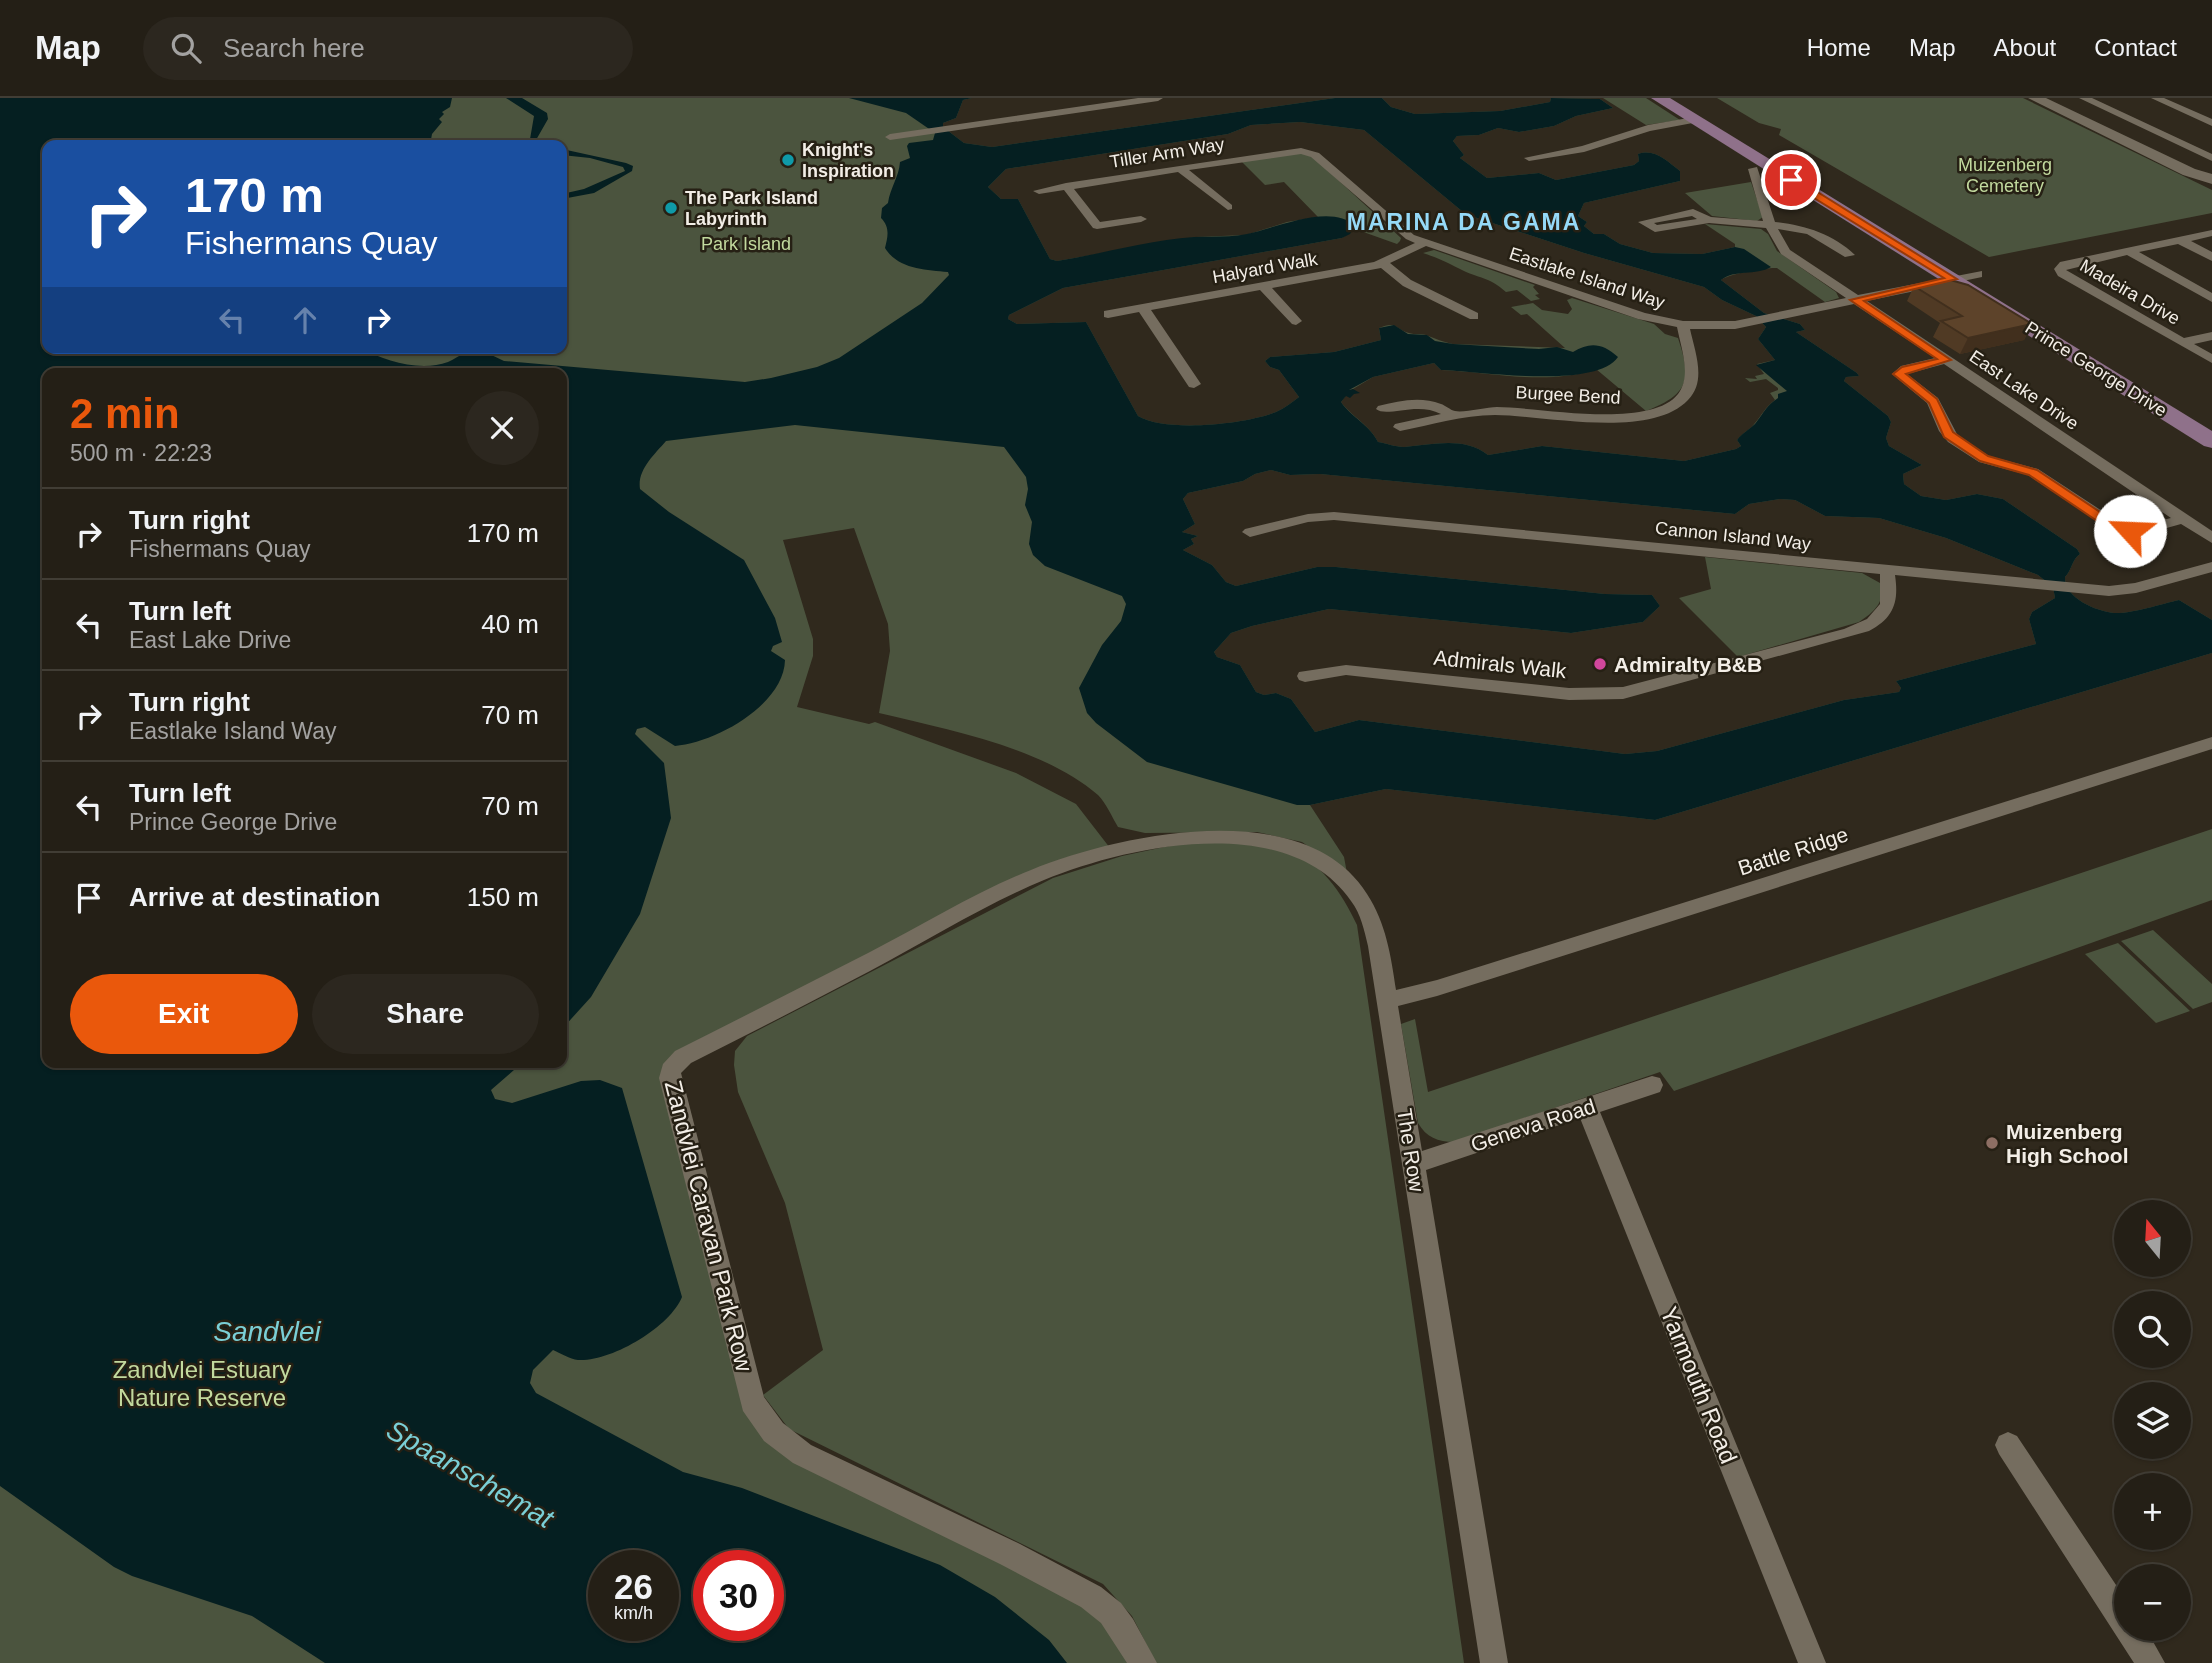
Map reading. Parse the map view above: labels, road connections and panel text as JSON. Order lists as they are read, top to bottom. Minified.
{"streets":{"main road":["Prince George Drive"],"street":["Tiller Arm Way","Halyard Walk","Eastlake Island Way","Madeira Drive","East Lake Drive","Burgee Bend","Cannon Island Way","Admirals Walk","Battle Ridge","Geneva Road","The Row","Zandvlei Caravan Park Row","Yarmouth Road"]},"crossings":[["Tiller Arm Way","Eastlake Island Way"],["Halyard Walk","Eastlake Island Way"],["Eastlake Island Way","Prince George Drive"],["Eastlake Island Way","East Lake Drive"],["Eastlake Island Way","Burgee Bend"],["Cannon Island Way","Admirals Walk"],["Battle Ridge","The Row"],["Geneva Road","The Row"],["Geneva Road","Yarmouth Road"],["The Row","Zandvlei Caravan Park Row"]],"districts":["MARINA DA GAMA"],"water":["Sandvlei","Spaanschemat"],"parks":["Muizenberg Cemetery","Park Island","Zandvlei Estuary Nature Reserve"],"places":["Knight's Inspiration","The Park Island Labyrinth","Admiralty B&B","Muizenberg High School"],"north":"top","page":{"header":"Map","search":"Search here","nav":["Home","Map","About","Contact"],"turn":["170 m","Fishermans Quay"],"heading":["2 min","500 m · 22:23"],"list":[{"name":"Turn right","note":"Fishermans Quay","value":"170 m"},{"name":"Turn left","note":"East Lake Drive","value":"40 m"},{"name":"Turn right","note":"Eastlake Island Way","value":"70 m"},{"name":"Turn left","note":"Prince George Drive","value":"70 m"},{"name":"Arrive at destination","value":"150 m"}],"buttons":["Exit","Share"],"map_buttons":["+","−"],"speed":"26 km/h","limit":"30"}}
